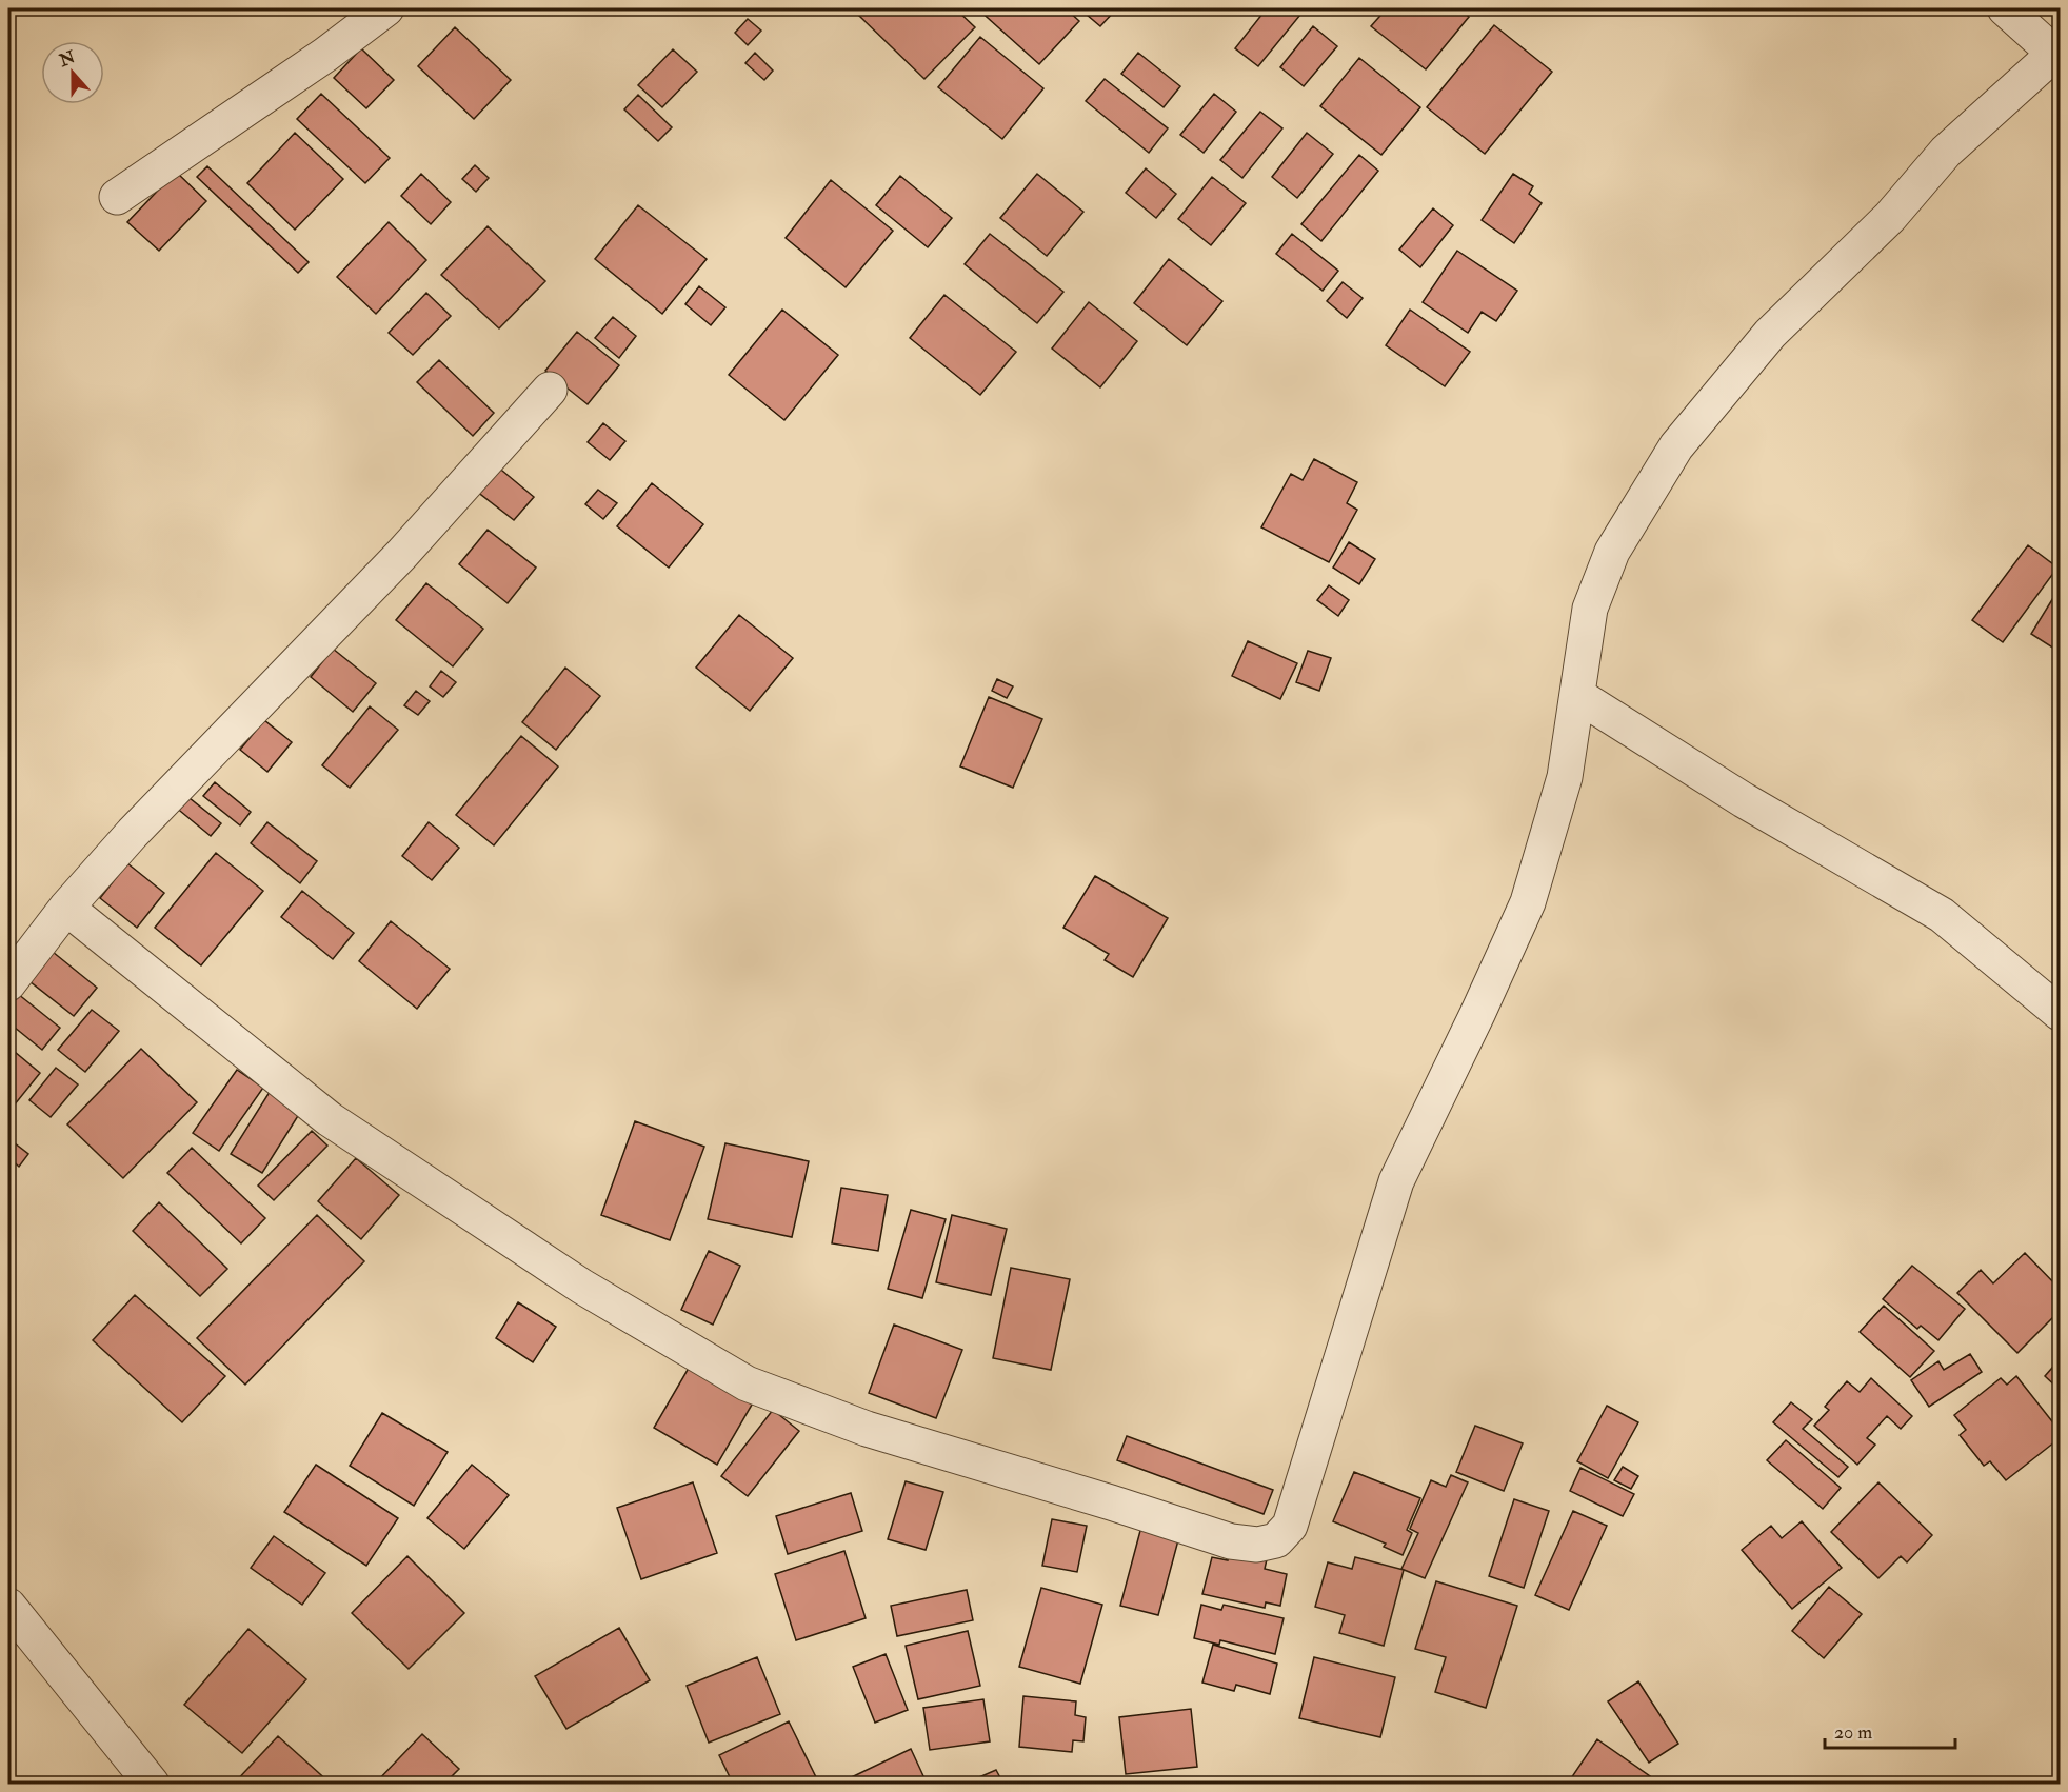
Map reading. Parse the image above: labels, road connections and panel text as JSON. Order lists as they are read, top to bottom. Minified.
{"scale_bar":"20 m","north":"top"}
